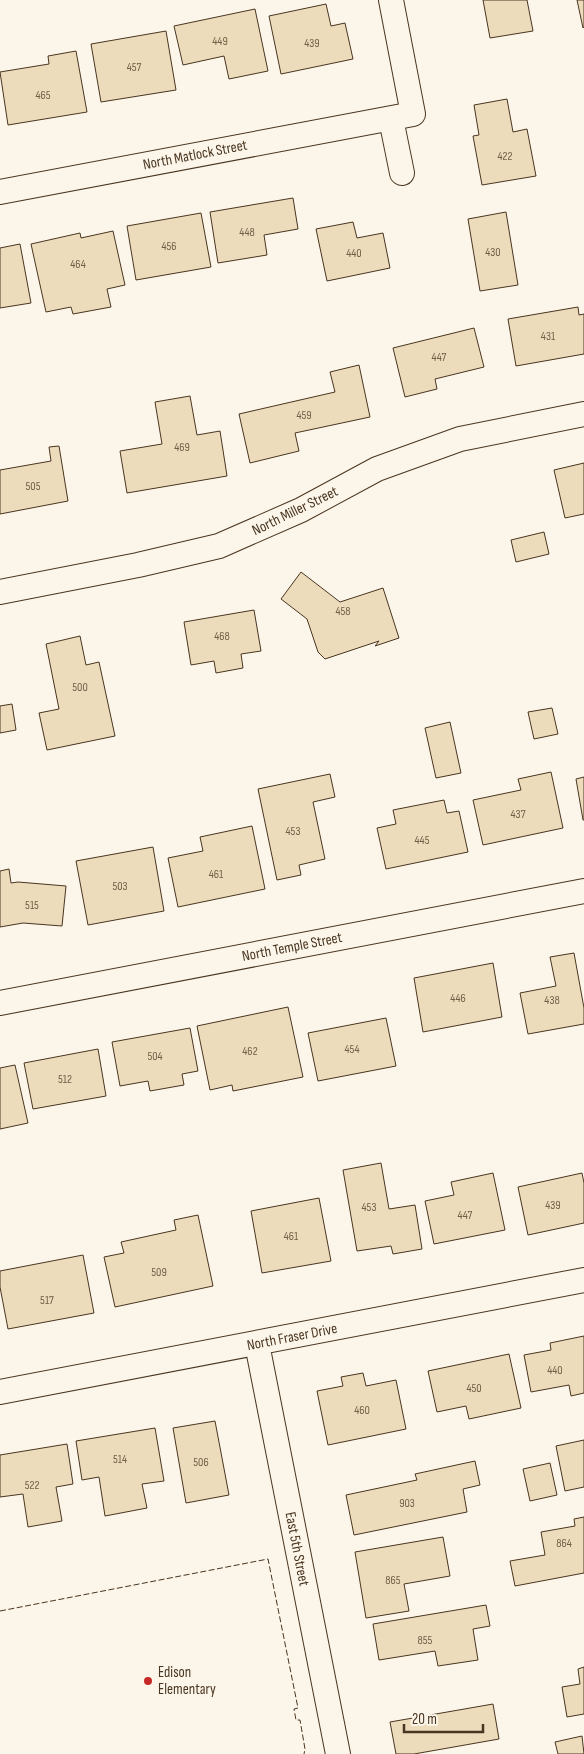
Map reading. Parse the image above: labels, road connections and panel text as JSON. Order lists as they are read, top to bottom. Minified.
{"streets":{"street":["North Matlock Street","North Miller Street","North Temple Street","North Fraser Drive","East 5th Street"]},"crossings":[["North Fraser Drive","East 5th Street"]],"places":["Edison Elementary"],"house_numbers":["449","439","457","465","422","448","456","430","440","464","431","447","459","469","505","458","468","500","437","453","445","461","503","515","446","438","454","462","504","512","439","453","447","461","509","517","440","450","460","514","506","522","903","864","865","855"],"scale_bar":"20 m"}
